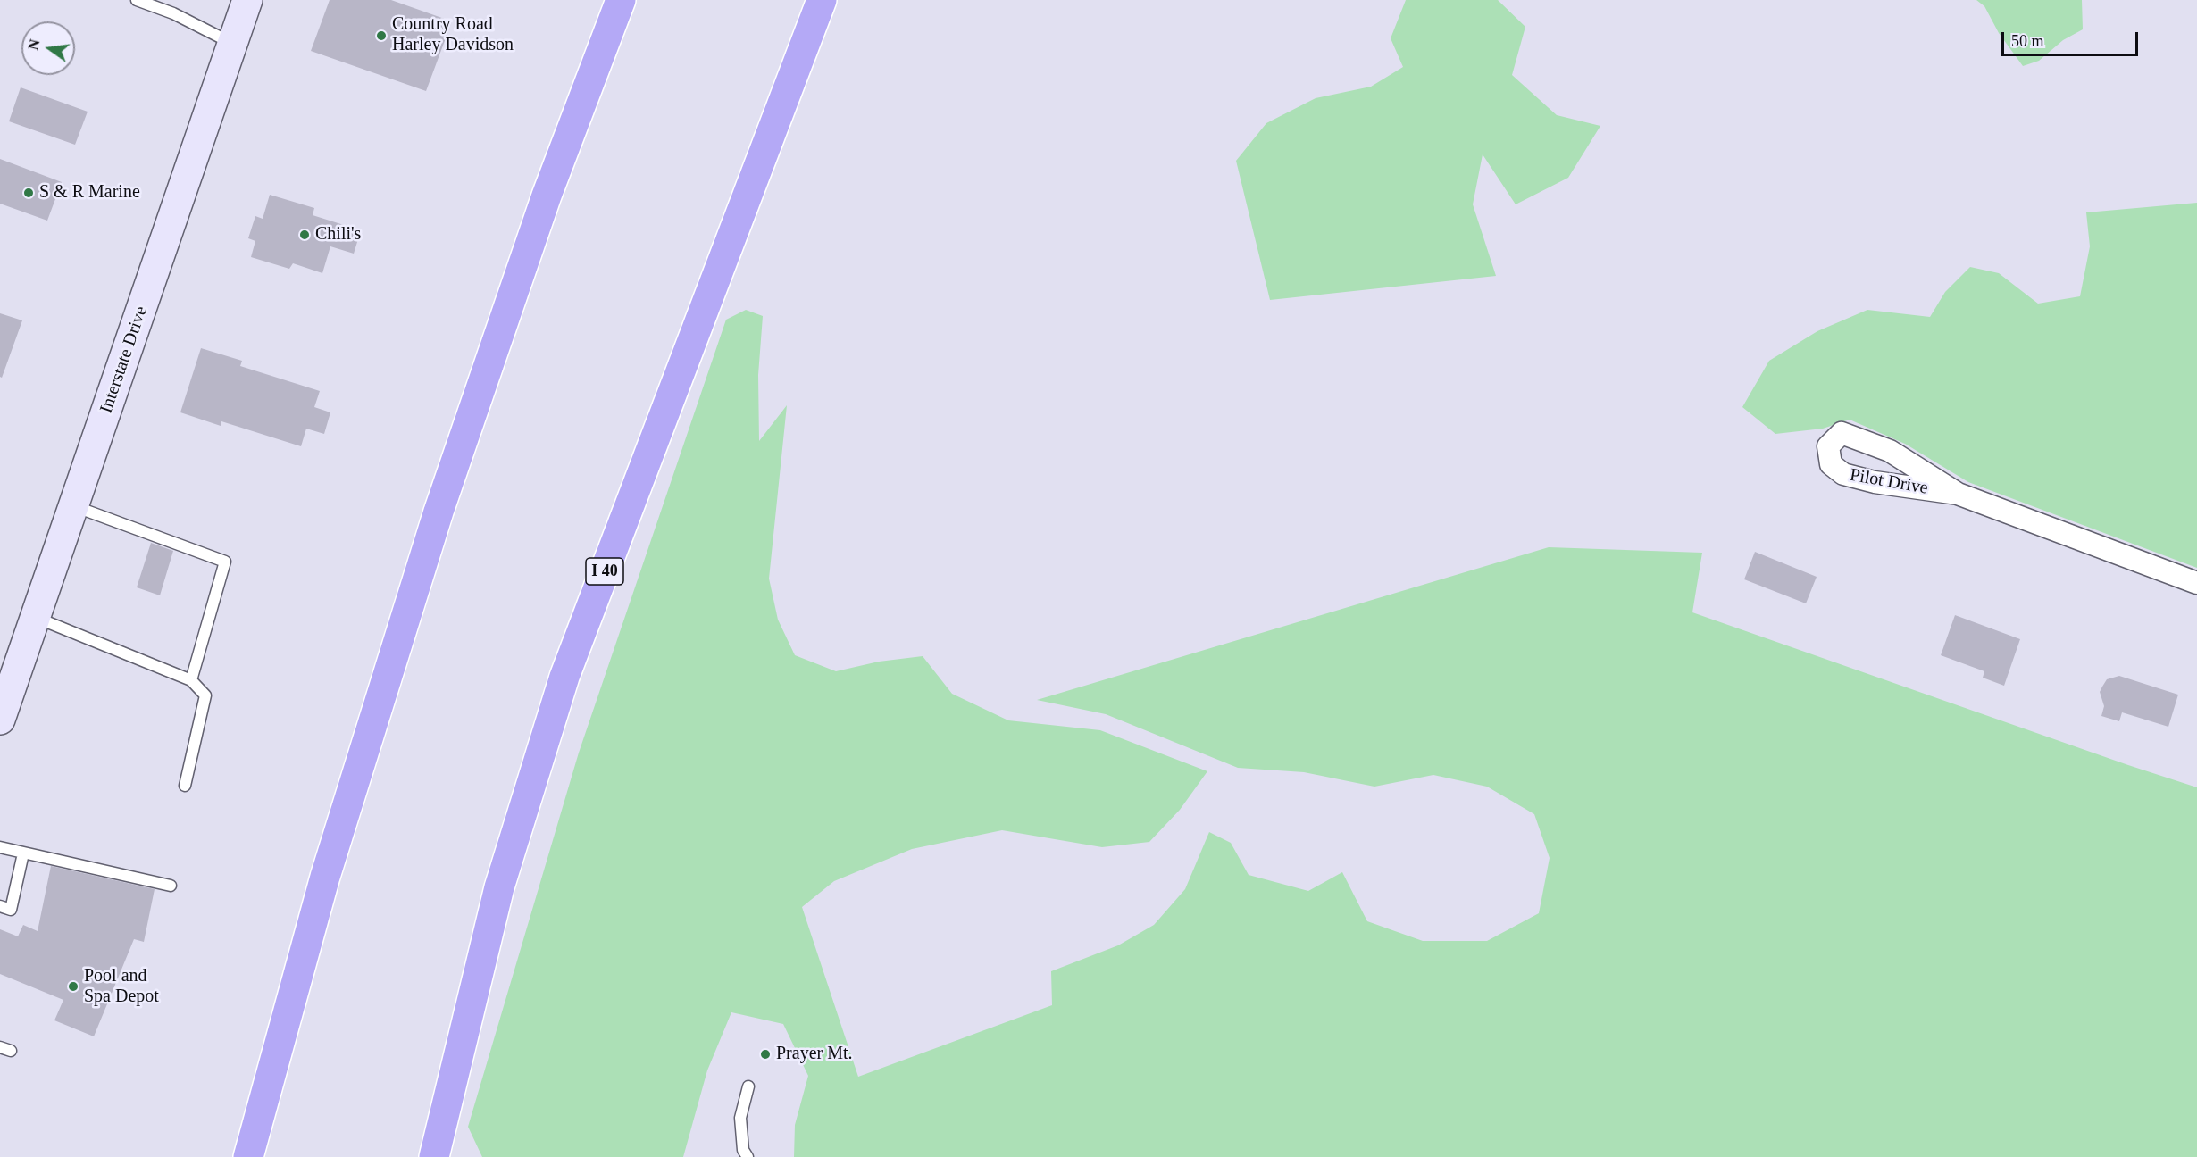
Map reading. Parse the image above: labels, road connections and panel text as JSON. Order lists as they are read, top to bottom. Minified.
{"streets":{"highway":["I 40"],"main road":["Interstate Drive"],"street":["Pilot Drive"]},"places":["Country Road Harley Davidson","S & R Marine","Chili's","Pool and Spa Depot","Prayer Mt."],"scale_bar":"50 m","north":"left"}
